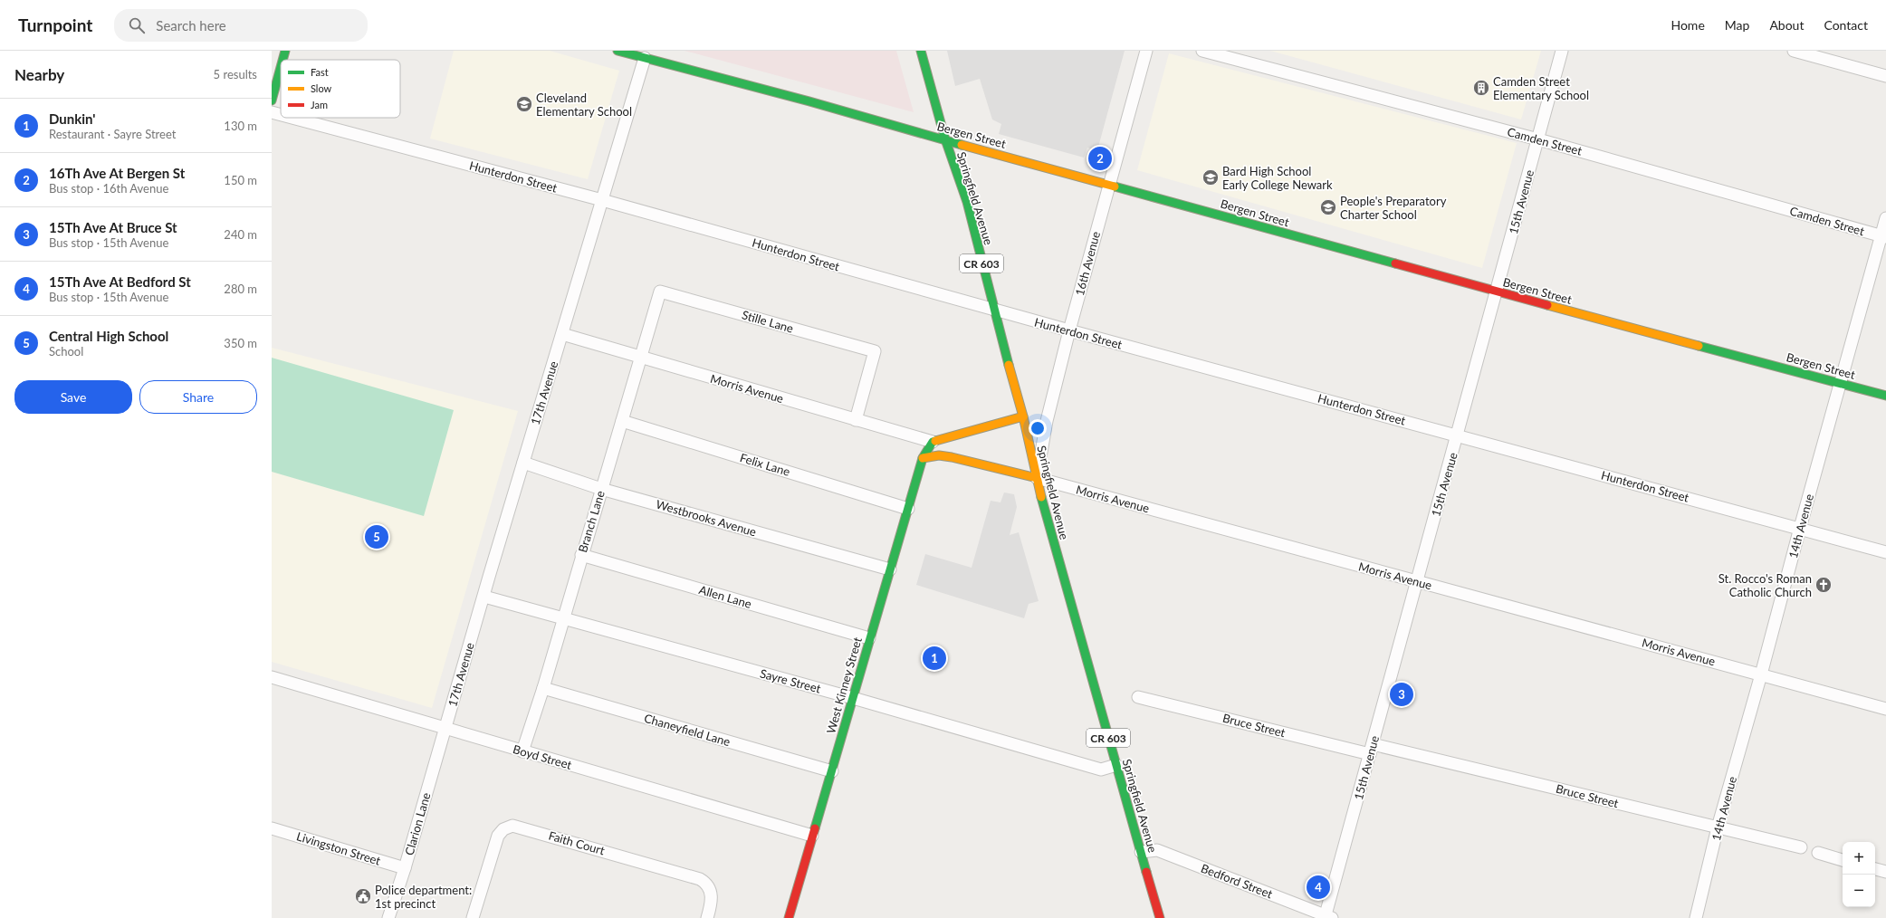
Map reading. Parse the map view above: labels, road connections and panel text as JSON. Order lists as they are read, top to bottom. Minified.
{"streets":{"main road":["Bergen Street","Springfield Avenue","CR 603","Morris Avenue","West Kinney Street"],"street":["Camden Street","Hunterdon Street","15th Avenue","16th Avenue","Stille Lane","17th Avenue","Felix Lane","Westbrooks Avenue","Branch Lane","14th Avenue","Allen Lane","Sayre Street","Bruce Street","Chaneyfield Lane","Boyd Street","Clarion Lane","Faith Court","Livingston Street","Bedford Street"]},"crossings":[["Bergen Street","Springfield Avenue"],["Bergen Street","15th Avenue"],["Bergen Street","16th Avenue"],["Bergen Street","17th Avenue"],["Bergen Street","14th Avenue"],["Camden Street","15th Avenue"],["Camden Street","14th Avenue"],["Hunterdon Street","Springfield Avenue"],["Hunterdon Street","15th Avenue"],["Hunterdon Street","16th Avenue"],["Hunterdon Street","17th Avenue"],["Hunterdon Street","14th Avenue"],["Springfield Avenue","16th Avenue"],["Springfield Avenue","Morris Avenue"],["Springfield Avenue","Sayre Street"],["Springfield Avenue","Bedford Street"],["15th Avenue","Morris Avenue"],["15th Avenue","Bruce Street"],["15th Avenue","Bedford Street"],["16th Avenue","Morris Avenue"],["Stille Lane","Morris Avenue"],["Stille Lane","Branch Lane"],["Morris Avenue","17th Avenue"],["Morris Avenue","Branch Lane"],["Morris Avenue","14th Avenue"],["Morris Avenue","West Kinney Street"],["17th Avenue","Westbrooks Avenue"],["17th Avenue","Sayre Street"],["17th Avenue","Boyd Street"],["17th Avenue","Clarion Lane"],["Felix Lane","Branch Lane"],["Felix Lane","West Kinney Street"],["Westbrooks Avenue","Branch Lane"],["Westbrooks Avenue","West Kinney Street"],["Branch Lane","Allen Lane"],["Branch Lane","Sayre Street"],["Branch Lane","Chaneyfield Lane"],["Branch Lane","Boyd Street"],["14th Avenue","Bruce Street"],["Allen Lane","West Kinney Street"],["Sayre Street","West Kinney Street"],["West Kinney Street","Chaneyfield Lane"],["West Kinney Street","Boyd Street"],["Boyd Street","Clarion Lane"],["Clarion Lane","Livingston Street"]],"places":{"building":["Camden Street Elementary School"],"school or university":["Cleveland Elementary School","Bard High School Early College Newark","People's Preparatory Charter School"],"church":["St. Rocco's Roman Catholic Church"],"public building":["Police department: 1st precinct"]},"legend":["Fast","Slow","Jam"],"page":{"header":"Turnpoint","search":"Search here","nav":["Home","Map","About","Contact"],"heading":["Nearby","5 results"],"list":[{"mark":"1","name":"Dunkin'","note":"Restaurant · Sayre Street","value":"130 m"},{"mark":"2","name":"16Th Ave At Bergen St","note":"Bus stop · 16th Avenue","value":"150 m"},{"mark":"3","name":"15Th Ave At Bruce St","note":"Bus stop · 15th Avenue","value":"240 m"},{"mark":"4","name":"15Th Ave At Bedford St","note":"Bus stop · 15th Avenue","value":"280 m"},{"mark":"5","name":"Central High School","note":"School","value":"350 m"}],"pins":["2","5","1","3","4"],"buttons":["Save","Share"],"map_buttons":["+","−"]}}
